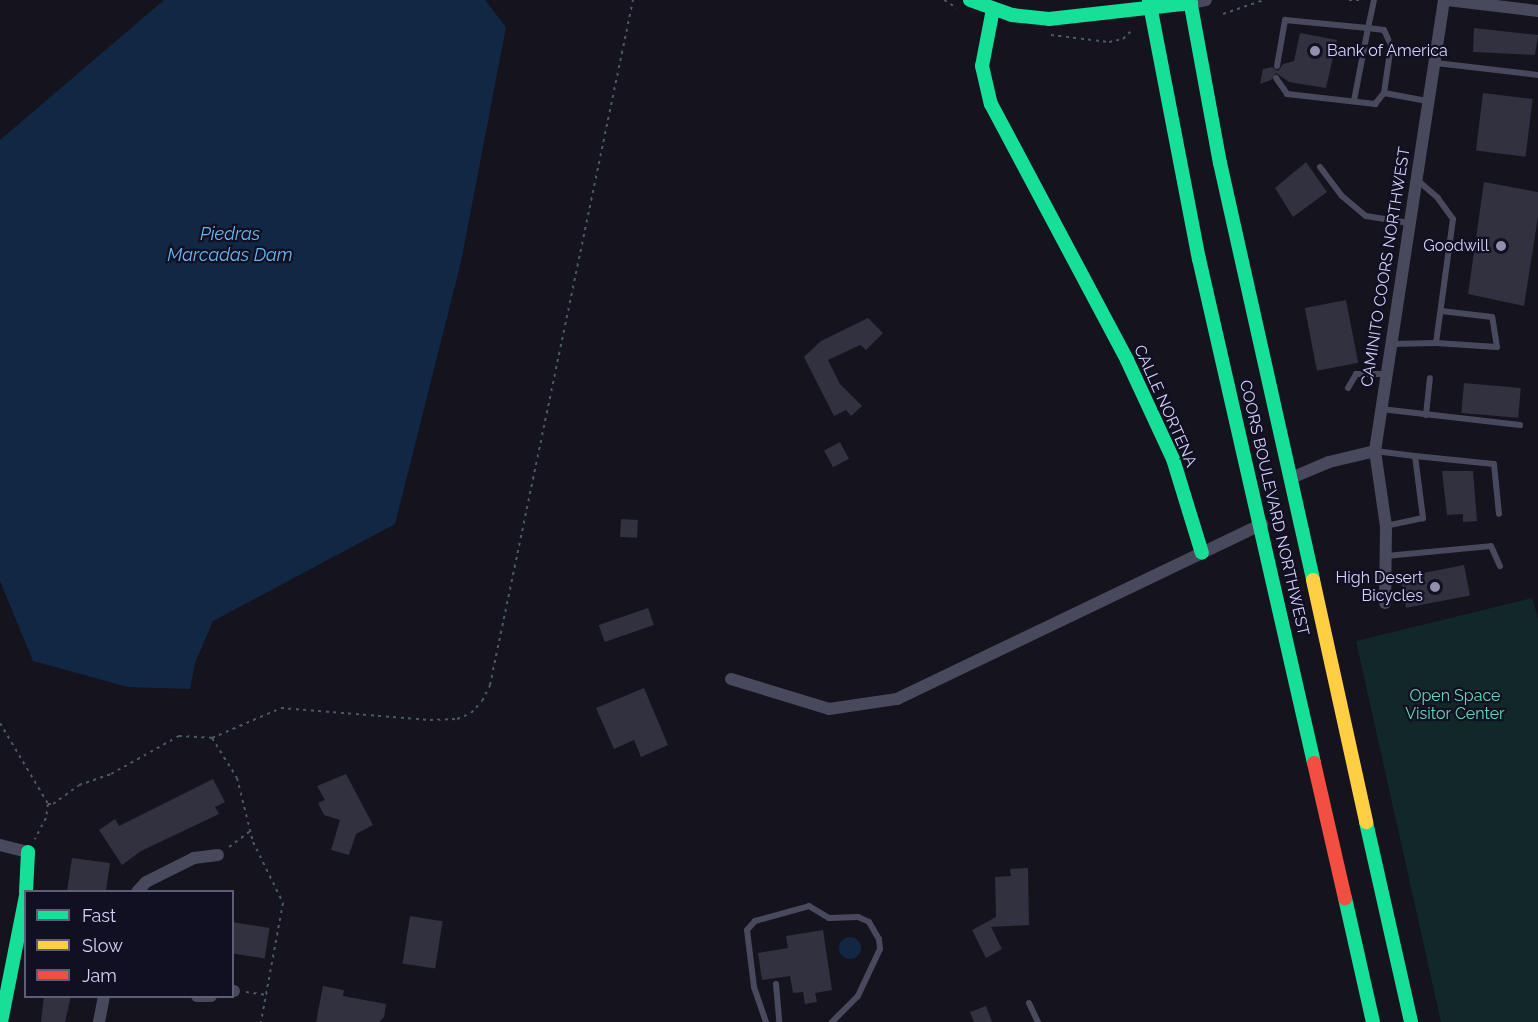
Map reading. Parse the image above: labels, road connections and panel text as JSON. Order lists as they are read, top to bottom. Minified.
{"streets":{"main road":["CALLE NORTENA","COORS BOULEVARD NORTHWEST"],"street":["CAMINITO COORS NORTHWEST"]},"water":["Piedras Marcadas Dam"],"parks":["Open Space Visitor Center"],"places":["Bank of America","Goodwill","High Desert Bicycles"],"legend":["Fast","Slow","Jam"]}
